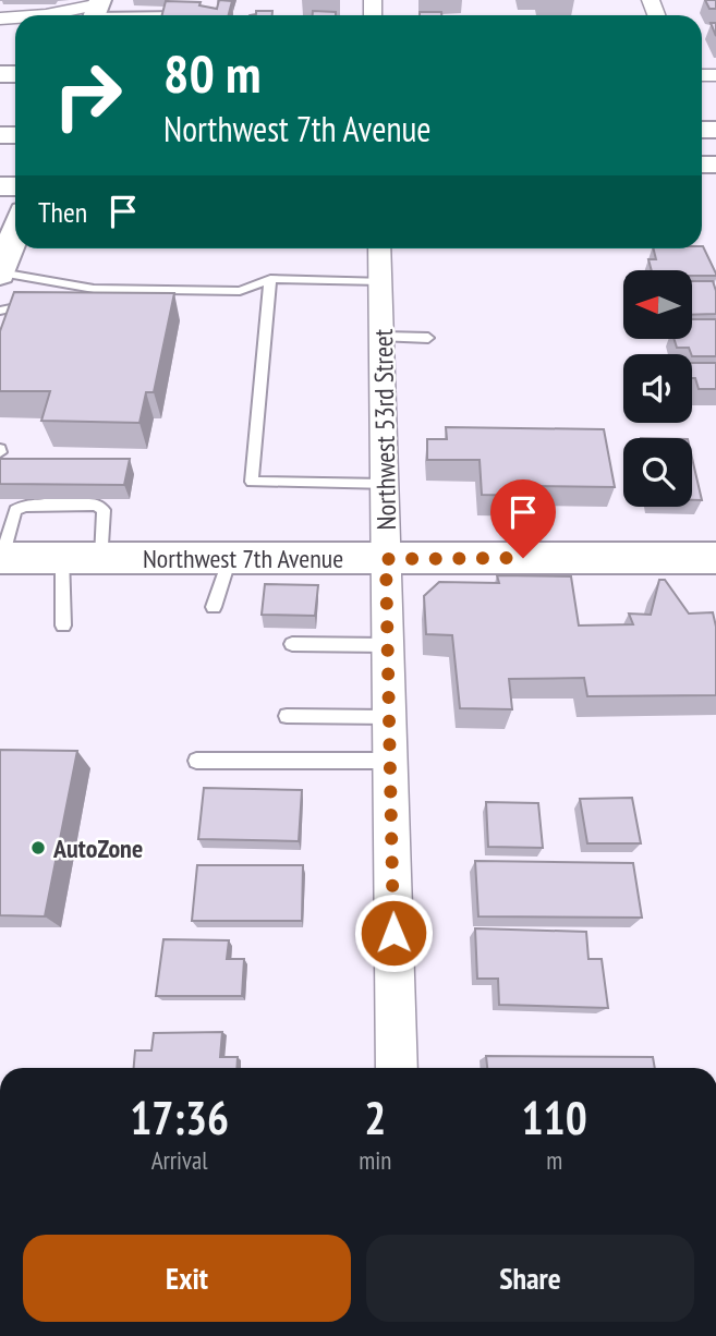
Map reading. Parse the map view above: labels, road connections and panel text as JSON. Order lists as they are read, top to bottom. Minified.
{"streets":{"main road":["Northwest 7th Avenue"],"street":["Northwest 53rd Street"]},"crossings":[["Northwest 53rd Street","Northwest 7th Avenue"]],"places":["AutoZone"],"north":"left","page":{"turn":["80 m","Northwest 7th Avenue"],"then":"Then","eta":["17:36","Arrival","2","min","110","m"],"buttons":["Exit","Share"]}}
